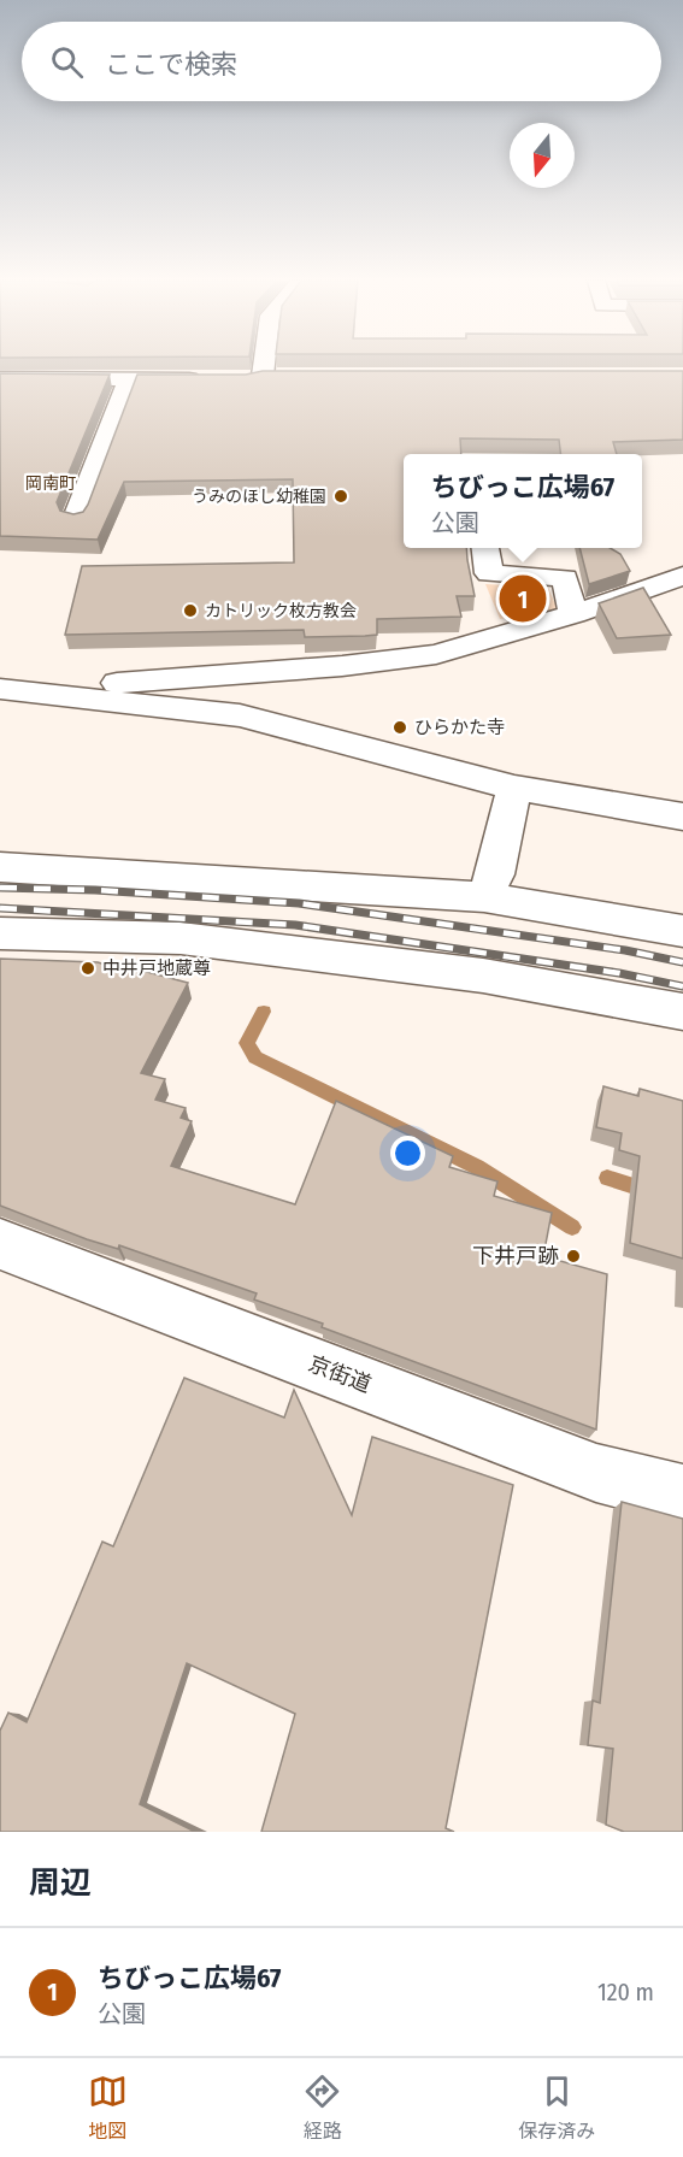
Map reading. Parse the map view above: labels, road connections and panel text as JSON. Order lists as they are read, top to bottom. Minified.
{"streets":{"street":["京街道"]},"districts":["岡南町"],"places":["うみのほし幼稚園","カトリック枚方教会","ひらかた寺","中井戸地蔵尊","下井戸跡"],"north":"bottom","page":{"search":"ここで検索","popup":["ちびっこ広場67","公園"],"pins":"1","heading":"周辺","list":[{"mark":"1","name":"ちびっこ広場67","note":"公園","value":"120 m"}],"nav":["地図","経路","保存済み"]}}
